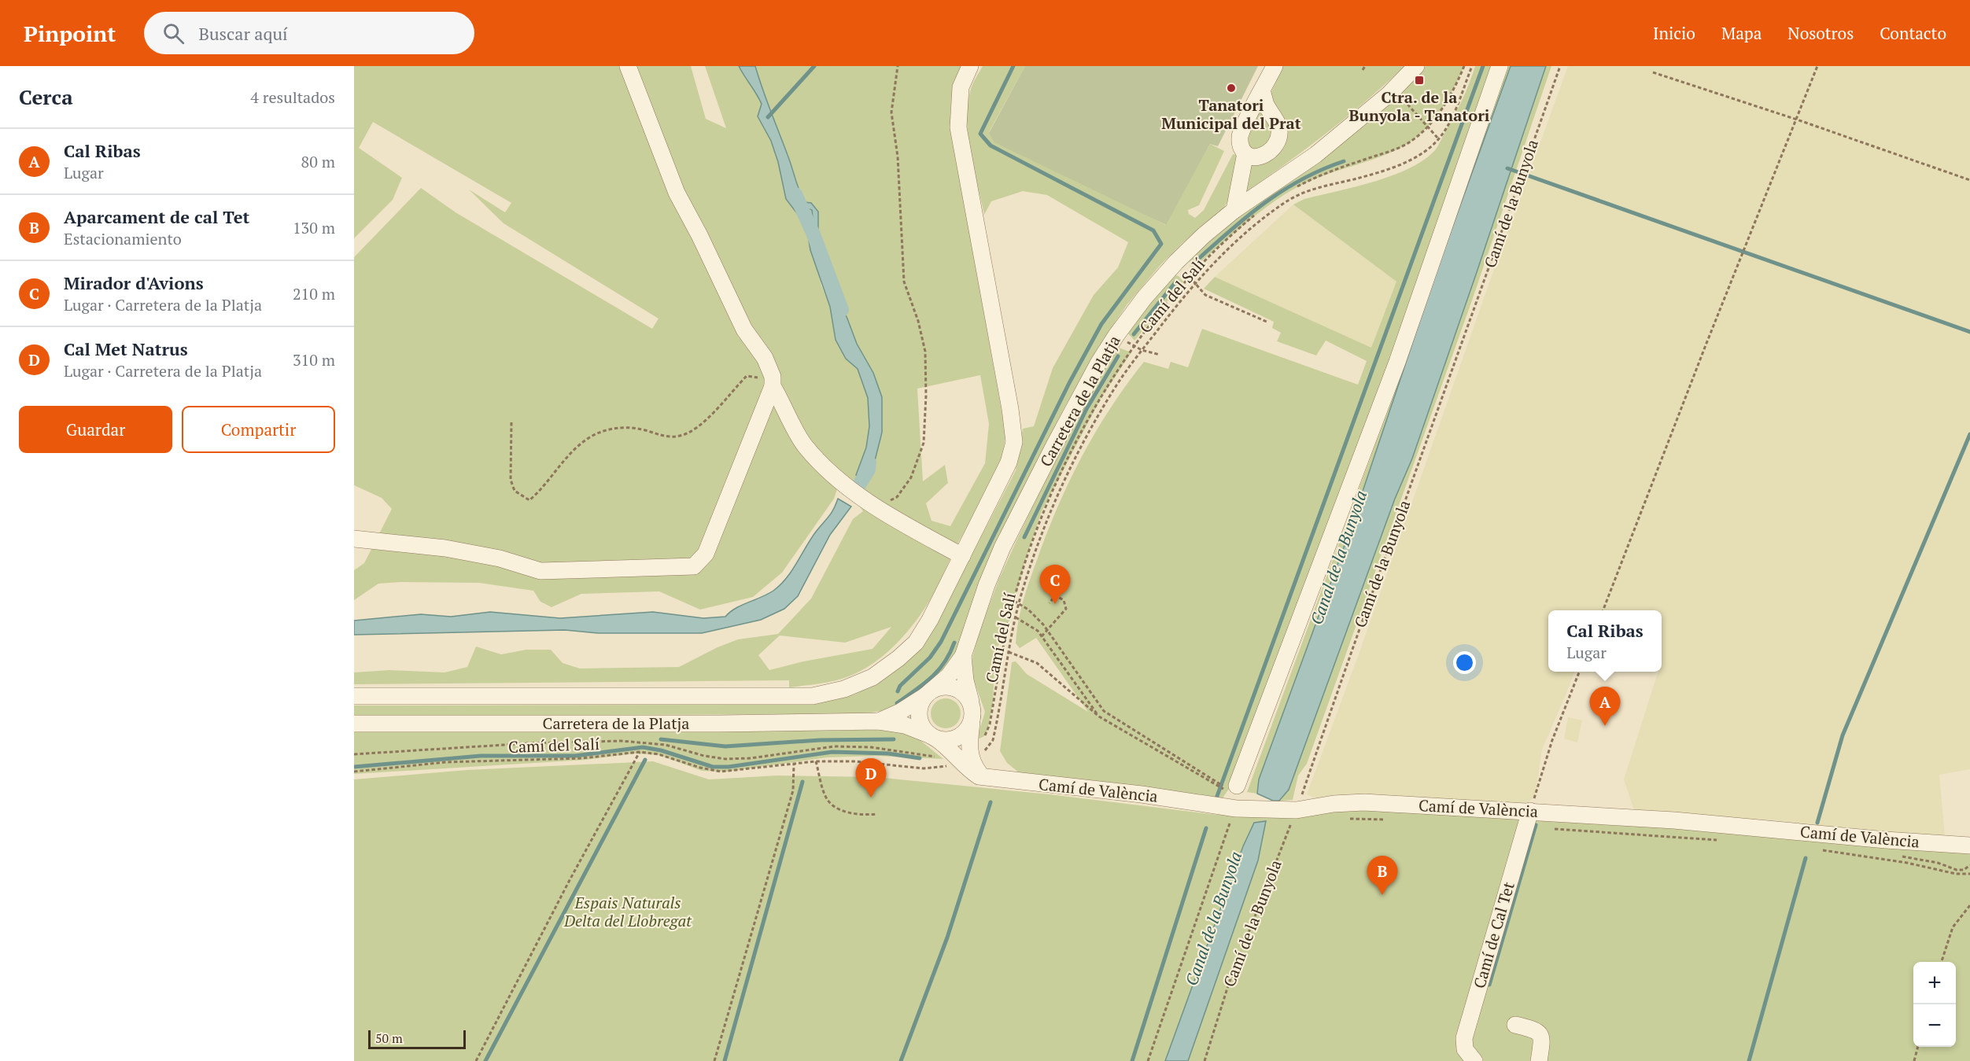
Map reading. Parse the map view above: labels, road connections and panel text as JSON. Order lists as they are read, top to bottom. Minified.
{"streets":{"street":["Carretera de la Platja","Camí de València","Camí de Cal Tet"],"path":["Camí de la Bunyola","Camí del Salí"]},"crossings":[["Camí de la Bunyola","Camí de València"],["Carretera de la Platja","Camí de València"],["Camí de València","Camí de Cal Tet"]],"water":["Canal de la Bunyola"],"parks":["Espais Naturals Delta del Llobregat"],"places":{"transit":["Ctra. de la Bunyola - Tanatori"],"other":["Tanatori Municipal del Prat"]},"scale_bar":"50 m","page":{"header":"Pinpoint","search":"Buscar aquí","nav":["Inicio","Mapa","Nosotros","Contacto"],"heading":["Cerca","4 resultados"],"list":[{"mark":"A","name":"Cal Ribas","note":"Lugar","value":"80 m"},{"mark":"B","name":"Aparcament de cal Tet","note":"Estacionamiento","value":"130 m"},{"mark":"C","name":"Mirador d'Avions","note":"Lugar · Carretera de la Platja","value":"210 m"},{"mark":"D","name":"Cal Met Natrus","note":"Lugar · Carretera de la Platja","value":"310 m"}],"buttons":["Guardar","Compartir"],"pins":["C","A","D","B"],"popup":["Cal Ribas","Lugar"],"map_buttons":["+","−"],"scale":"50 m"}}
